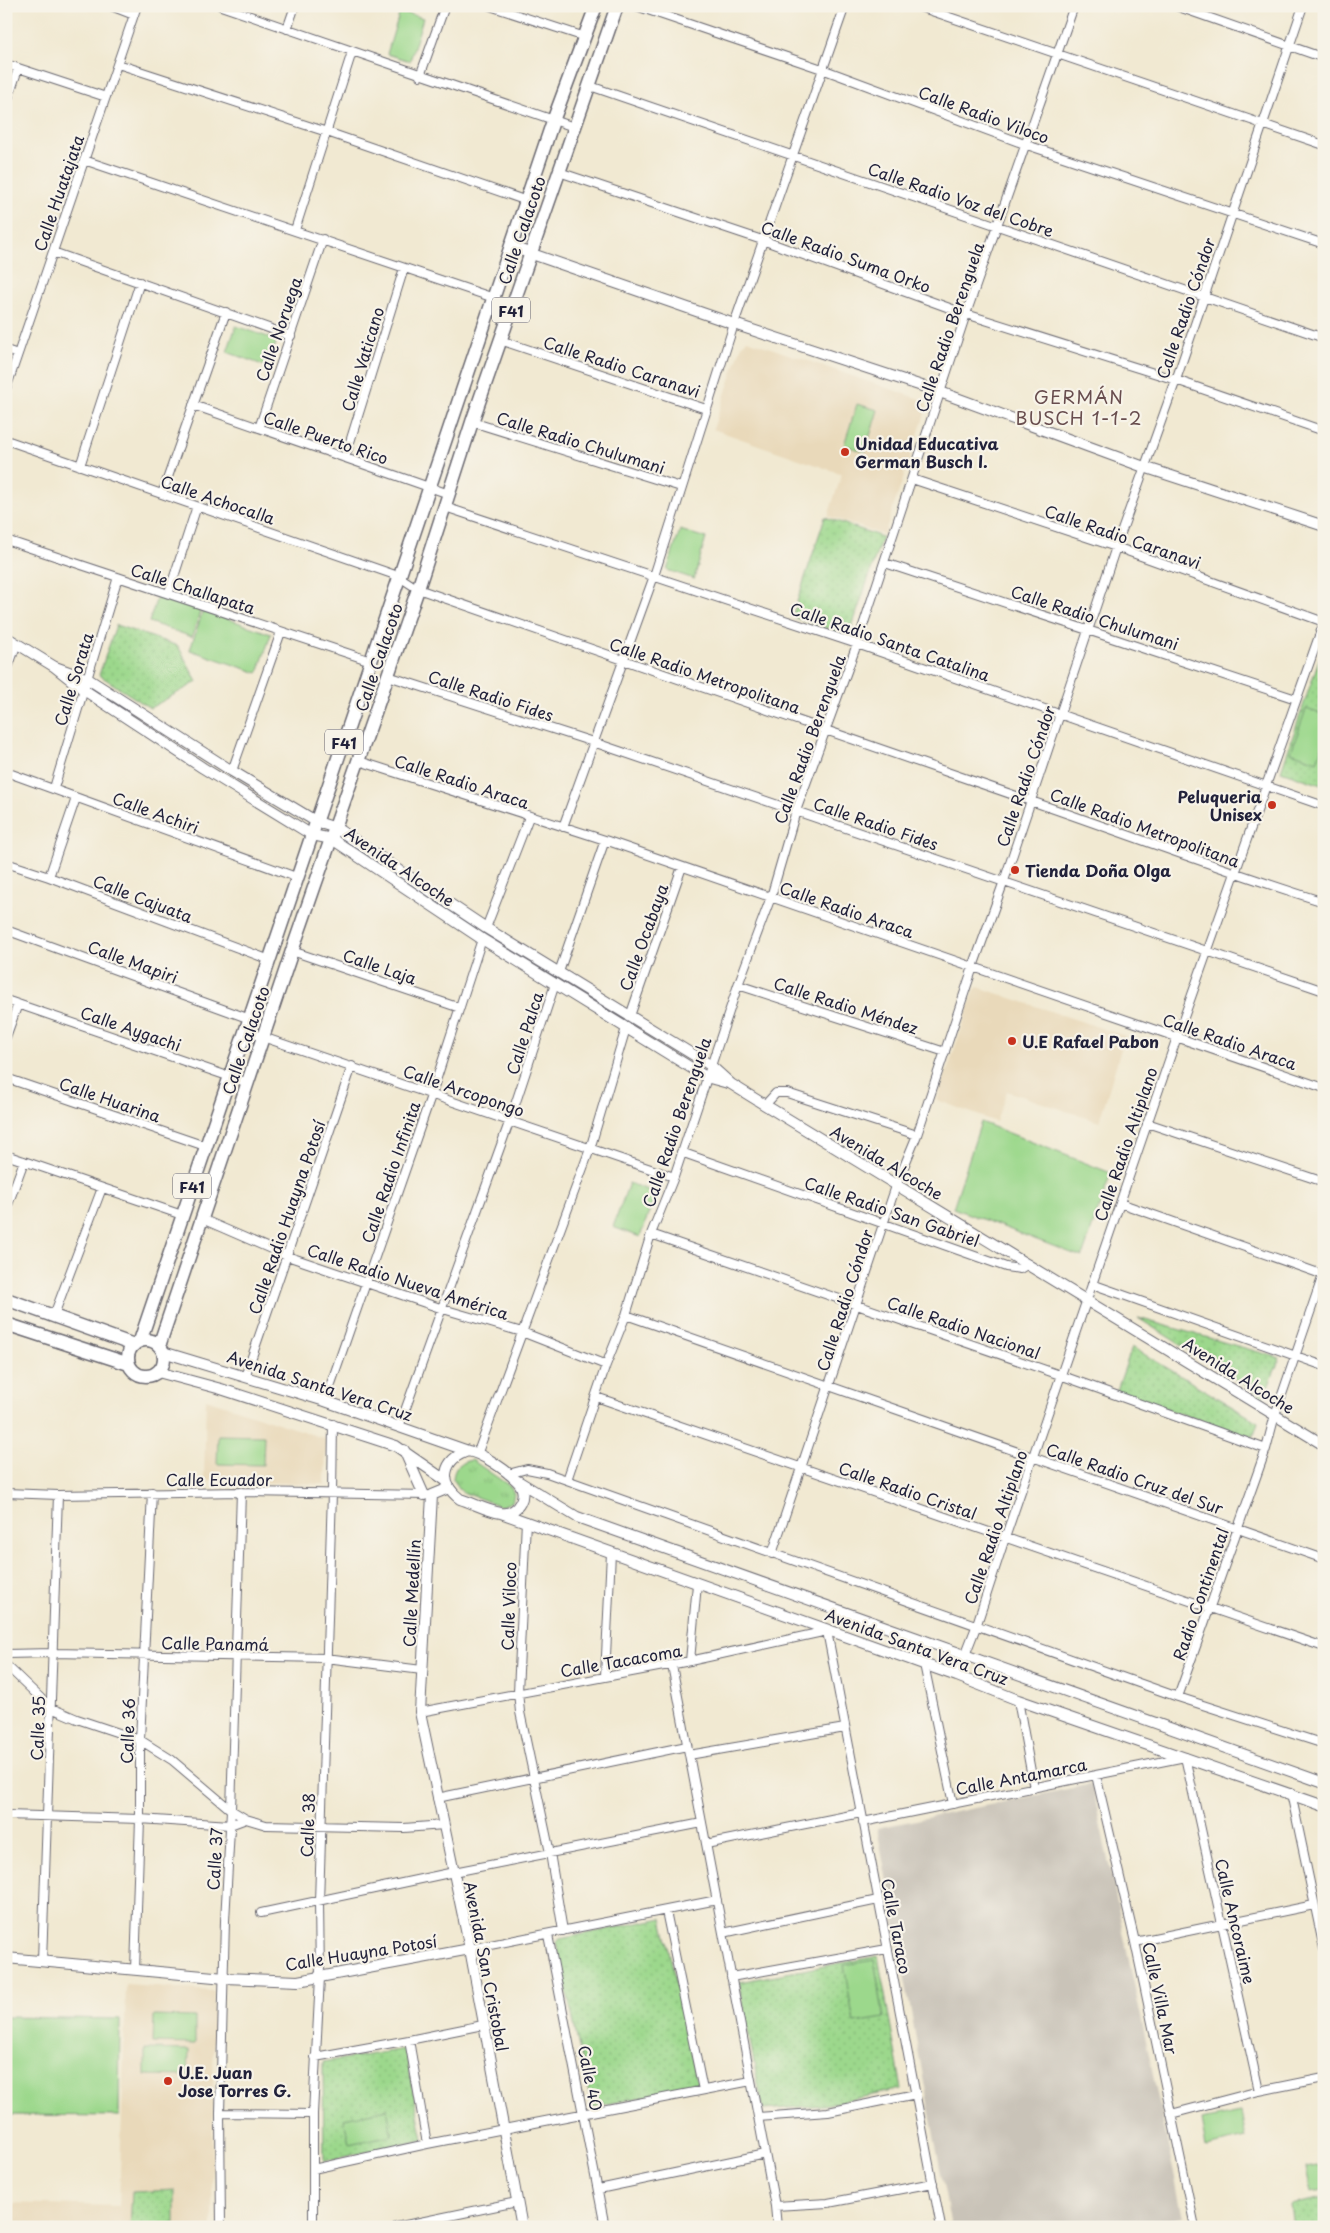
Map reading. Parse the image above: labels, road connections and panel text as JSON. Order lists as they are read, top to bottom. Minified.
{"streets":{"main road":["Calle Calacoto","F41"],"street":["Calle Radio Viloco","Calle Huatajata","Calle Radio Voz del Cobre","Calle Radio Suma Orko","Calle Radio Cóndor","Calle Radio Berenguela","Calle Noruega","Calle Vaticano","Calle Radio Caranavi","Calle Puerto Rico","Calle Radio Chulumani","Calle Achocalla","Calle Challapata","Calle Radio Santa Catalina","Calle Radio Metropolitana","Calle Sorata","Calle Radio Fides","Calle Radio Araca","Calle Achiri","Avenida Alcoche","Calle Cajuata","Calle Ocabaya","Calle Mapiri","Calle Laja","Calle Radio Méndez","Calle Aygachi","Calle Palca","Calle Arcopongo","Calle Huarina","Calle Radio Altiplano","Calle Radio Infinita","Calle Radio San Gabriel","Calle Radio Huayna Potosí","Calle Radio Nueva América","Calle Radio Nacional","Avenida Santa Vera Cruz","Calle Radio Cruz del Sur","Calle Ecuador","Calle Radio Cristal","Calle Medellín","Radio Continental","Calle Viloco","Calle Panamá","Calle Tacacoma","Calle 35","Calle 36","Calle Antamarca","Calle 38","Calle 37","Calle Ancoraime","Calle Taraco","Calle Huayna Potosí","Avenida San Cristobal","Calle Villa Mar","Calle 40"]},"crossings":[["Calle Radio Viloco","Calle Radio Cóndor"],["Calle Radio Viloco","Calle Radio Berenguela"],["Calle Radio Voz del Cobre","Calle Calacoto"],["Calle Radio Voz del Cobre","Calle Radio Cóndor"],["Calle Radio Voz del Cobre","Calle Radio Berenguela"],["Calle Calacoto","Calle Radio Suma Orko"],["Calle Calacoto","Calle Radio Caranavi"],["Calle Calacoto","Calle Puerto Rico"],["Calle Calacoto","Calle Radio Chulumani"],["Calle Calacoto","Calle Achocalla"],["Calle Calacoto","Calle Challapata"],["Calle Calacoto","Calle Radio Santa Catalina"],["Calle Calacoto","Calle Radio Metropolitana"],["Calle Calacoto","Calle Radio Fides"],["Calle Calacoto","Calle Radio Araca"],["Calle Calacoto","Calle Achiri"],["Calle Calacoto","Avenida Alcoche"],["Calle Calacoto","Calle Cajuata"],["Calle Calacoto","Calle Mapiri"],["Calle Calacoto","Calle Laja"],["Calle Calacoto","Calle Aygachi"],["Calle Calacoto","Calle Arcopongo"],["Calle Calacoto","Calle Huarina"],["Calle Calacoto","Calle Radio Nueva América"],["Calle Calacoto","Avenida Santa Vera Cruz"],["Calle Radio Suma Orko","Calle Radio Cóndor"],["Calle Radio Suma Orko","Calle Radio Berenguela"],["Calle Radio Cóndor","Calle Radio Caranavi"],["Calle Radio Cóndor","Calle Radio Chulumani"],["Calle Radio Cóndor","Calle Radio Santa Catalina"],["Calle Radio Cóndor","Calle Radio Metropolitana"],["Calle Radio Cóndor","Calle Radio Fides"],["Calle Radio Cóndor","Calle Radio Araca"],["Calle Radio Cóndor","Avenida Alcoche"],["Calle Radio Cóndor","Calle Radio Méndez"],["Calle Radio Cóndor","Calle Radio San Gabriel"],["Calle Radio Cóndor","Calle Radio Nacional"],["Calle Radio Cóndor","Calle Radio Cruz del Sur"],["Calle Radio Cóndor","Calle Radio Cristal"],["Calle Radio Berenguela","Calle Radio Caranavi"],["Calle Radio Berenguela","Calle Radio Chulumani"],["Calle Radio Berenguela","Calle Radio Santa Catalina"],["Calle Radio Berenguela","Calle Radio Metropolitana"],["Calle Radio Berenguela","Calle Radio Fides"],["Calle Radio Berenguela","Calle Radio Araca"],["Calle Radio Berenguela","Avenida Alcoche"],["Calle Radio Berenguela","Calle Radio Méndez"],["Calle Radio Berenguela","Calle Arcopongo"],["Calle Radio Berenguela","Calle Radio San Gabriel"],["Calle Radio Berenguela","Calle Radio Nueva América"],["Calle Radio Berenguela","Calle Radio Nacional"],["Calle Radio Berenguela","Calle Radio Cruz del Sur"],["Calle Radio Berenguela","Calle Radio Cristal"],["Calle Noruega","Calle Puerto Rico"],["Calle Vaticano","Calle Puerto Rico"],["Calle Radio Caranavi","Calle Radio Altiplano"],["Calle Radio Chulumani","Calle Radio Altiplano"],["Calle Achocalla","Calle Radio Metropolitana"],["Calle Challapata","Calle Sorata"],["Calle Radio Santa Catalina","Calle Radio Altiplano"],["Calle Radio Metropolitana","Calle Radio Altiplano"],["Calle Sorata","Calle Achiri"],["Calle Sorata","Avenida Alcoche"],["Calle Radio Fides","Calle Radio Altiplano"],["Calle Radio Araca","Calle Ocabaya"],["Calle Radio Araca","Calle Radio Altiplano"],["Avenida Alcoche","Calle Ocabaya"],["Avenida Alcoche","Calle Palca"],["Avenida Alcoche","Calle Radio Altiplano"],["Avenida Alcoche","Calle Radio Infinita"],["Avenida Alcoche","Calle Radio San Gabriel"],["Avenida Alcoche","Radio Continental"],["Calle Mapiri","Calle Arcopongo"],["Calle Laja","Calle Radio Infinita"],["Calle Palca","Calle Arcopongo"],["Calle Palca","Calle Radio Nueva América"],["Calle Palca","Avenida Santa Vera Cruz"],["Calle Arcopongo","Calle Radio Infinita"],["Calle Arcopongo","Calle Radio Huayna Potosí"],["Calle Radio Altiplano","Calle Radio Nacional"],["Calle Radio Altiplano","Avenida Santa Vera Cruz"],["Calle Radio Altiplano","Calle Radio Cruz del Sur"],["Calle Radio Altiplano","Calle Radio Cristal"],["Calle Radio Infinita","Calle Radio Nueva América"],["Calle Radio Infinita","Avenida Santa Vera Cruz"],["Calle Radio Huayna Potosí","Calle Radio Nueva América"],["Calle Radio Huayna Potosí","Avenida Santa Vera Cruz"],["Calle Radio Nacional","Radio Continental"],["Avenida Santa Vera Cruz","Calle Viloco"],["Avenida Santa Vera Cruz","Calle Tacacoma"],["Avenida Santa Vera Cruz","Calle Antamarca"],["Avenida Santa Vera Cruz","Calle 38"],["Avenida Santa Vera Cruz","Calle Ancoraime"],["Avenida Santa Vera Cruz","Calle Taraco"],["Calle Radio Cruz del Sur","Radio Continental"],["Calle Ecuador","Calle Medellín"],["Calle Ecuador","Calle 35"],["Calle Ecuador","Calle 36"],["Calle Ecuador","Calle 38"],["Calle Ecuador","Calle 37"],["Calle Radio Cristal","Radio Continental"],["Calle Medellín","Calle Panamá"],["Calle Medellín","Calle Tacacoma"],["Calle Medellín","Avenida San Cristobal"],["Calle Viloco","Calle Tacacoma"],["Calle Panamá","Calle 35"],["Calle Panamá","Calle 36"],["Calle Panamá","Calle 38"],["Calle Panamá","Calle 37"],["Calle Tacacoma","Calle Taraco"],["Calle Tacacoma","Avenida San Cristobal"],["Calle 35","Calle Huayna Potosí"],["Calle 36","Calle Huayna Potosí"],["Calle Antamarca","Calle Ancoraime"],["Calle Antamarca","Calle Taraco"],["Calle Antamarca","Calle Villa Mar"],["Calle 38","Calle Huayna Potosí"],["Calle 37","Calle Huayna Potosí"],["Calle Huayna Potosí","Avenida San Cristobal"],["Calle Huayna Potosí","Calle 40"]],"districts":["GERMÁN BUSCH 1-1-2"],"places":["Unidad Educativa German Busch I.","Peluqueria Unisex","Tienda Doña Olga","U.E Rafael Pabon","U.E. Juan Jose Torres G."]}
